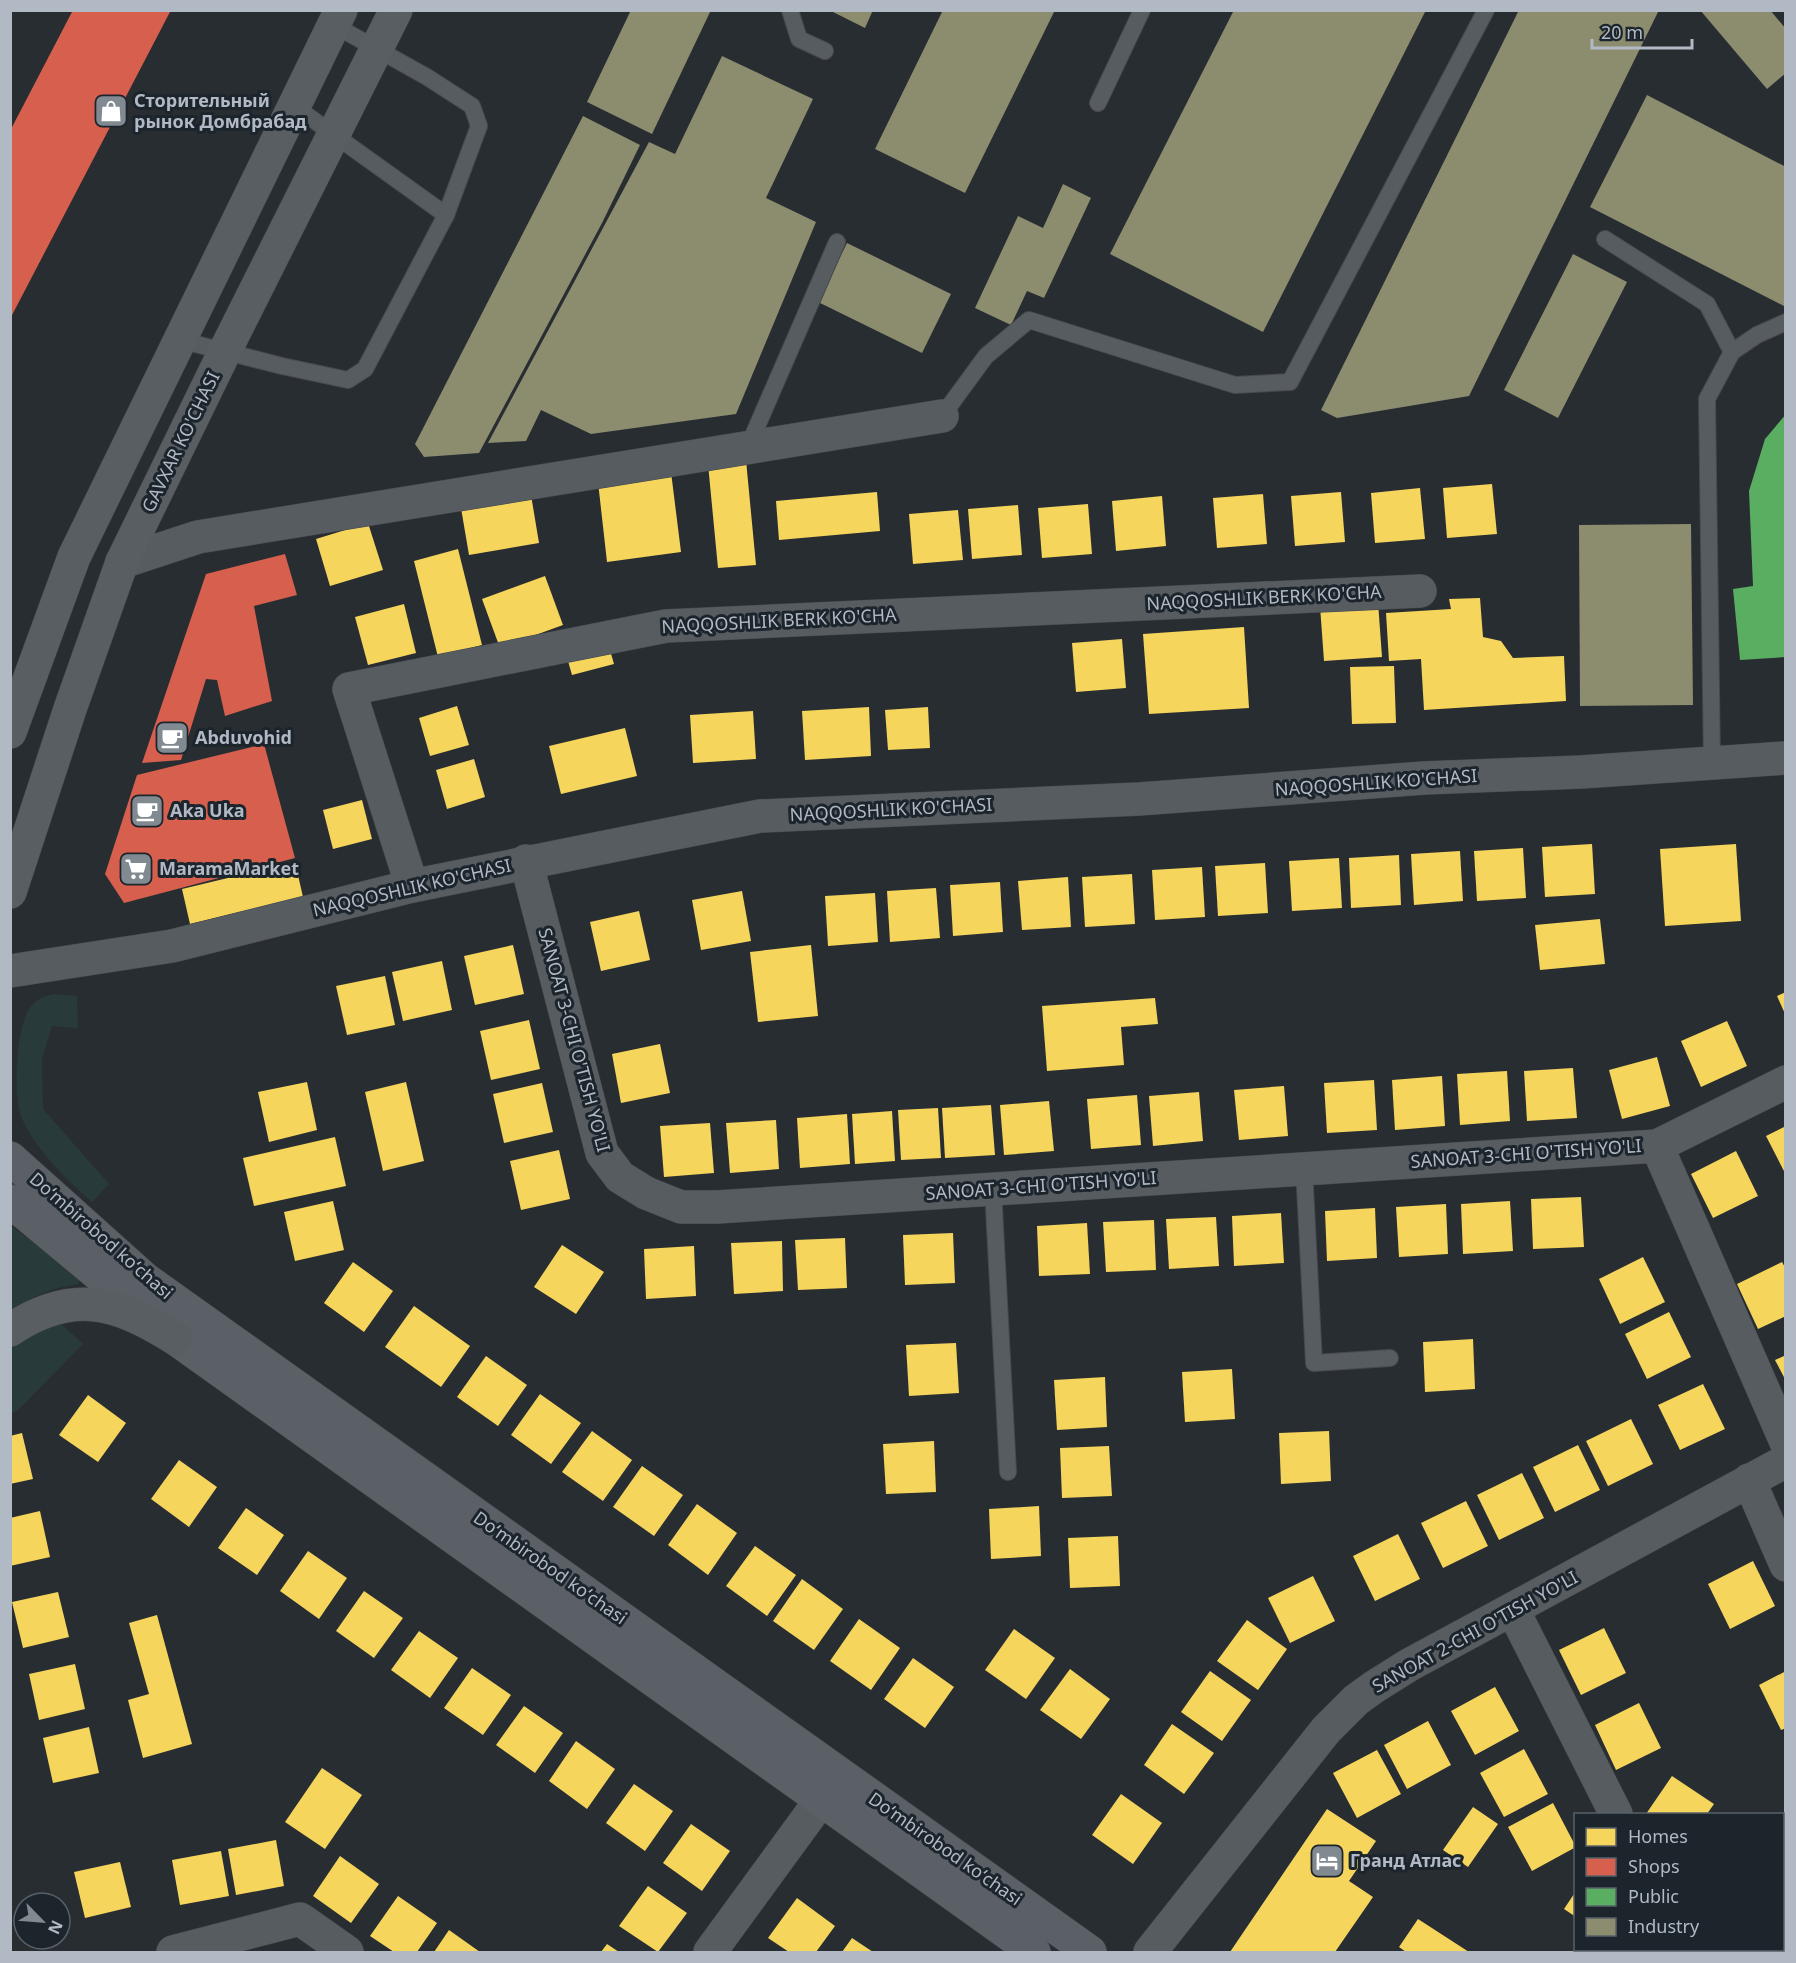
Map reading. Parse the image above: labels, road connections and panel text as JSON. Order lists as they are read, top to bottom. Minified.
{"streets":{"main road":["GAVXAR KO'CHASI","Doʻmbirobod koʻchasi"],"street":["NAQQOSHLIK BERK KO'CHA","NAQQOSHLIK KO'CHASI","SANOAT 3-CHI O'TISH YO'LI","SANOAT 2-CHI O'TISH YO'LI"]},"crossings":[["NAQQOSHLIK BERK KO'CHA","NAQQOSHLIK KO'CHASI"],["NAQQOSHLIK KO'CHASI","SANOAT 3-CHI O'TISH YO'LI"]],"places":{"shop":["Сторительный рынок Домбрабад"],"cafe":["Abduvohid","Aka Uka"],"supermarket":["MaramaMarket"],"hotel":["Гранд Атлас"]},"legend":["Homes","Shops","Public","Industry"],"scale_bar":"20 m","north":"bottom right"}
